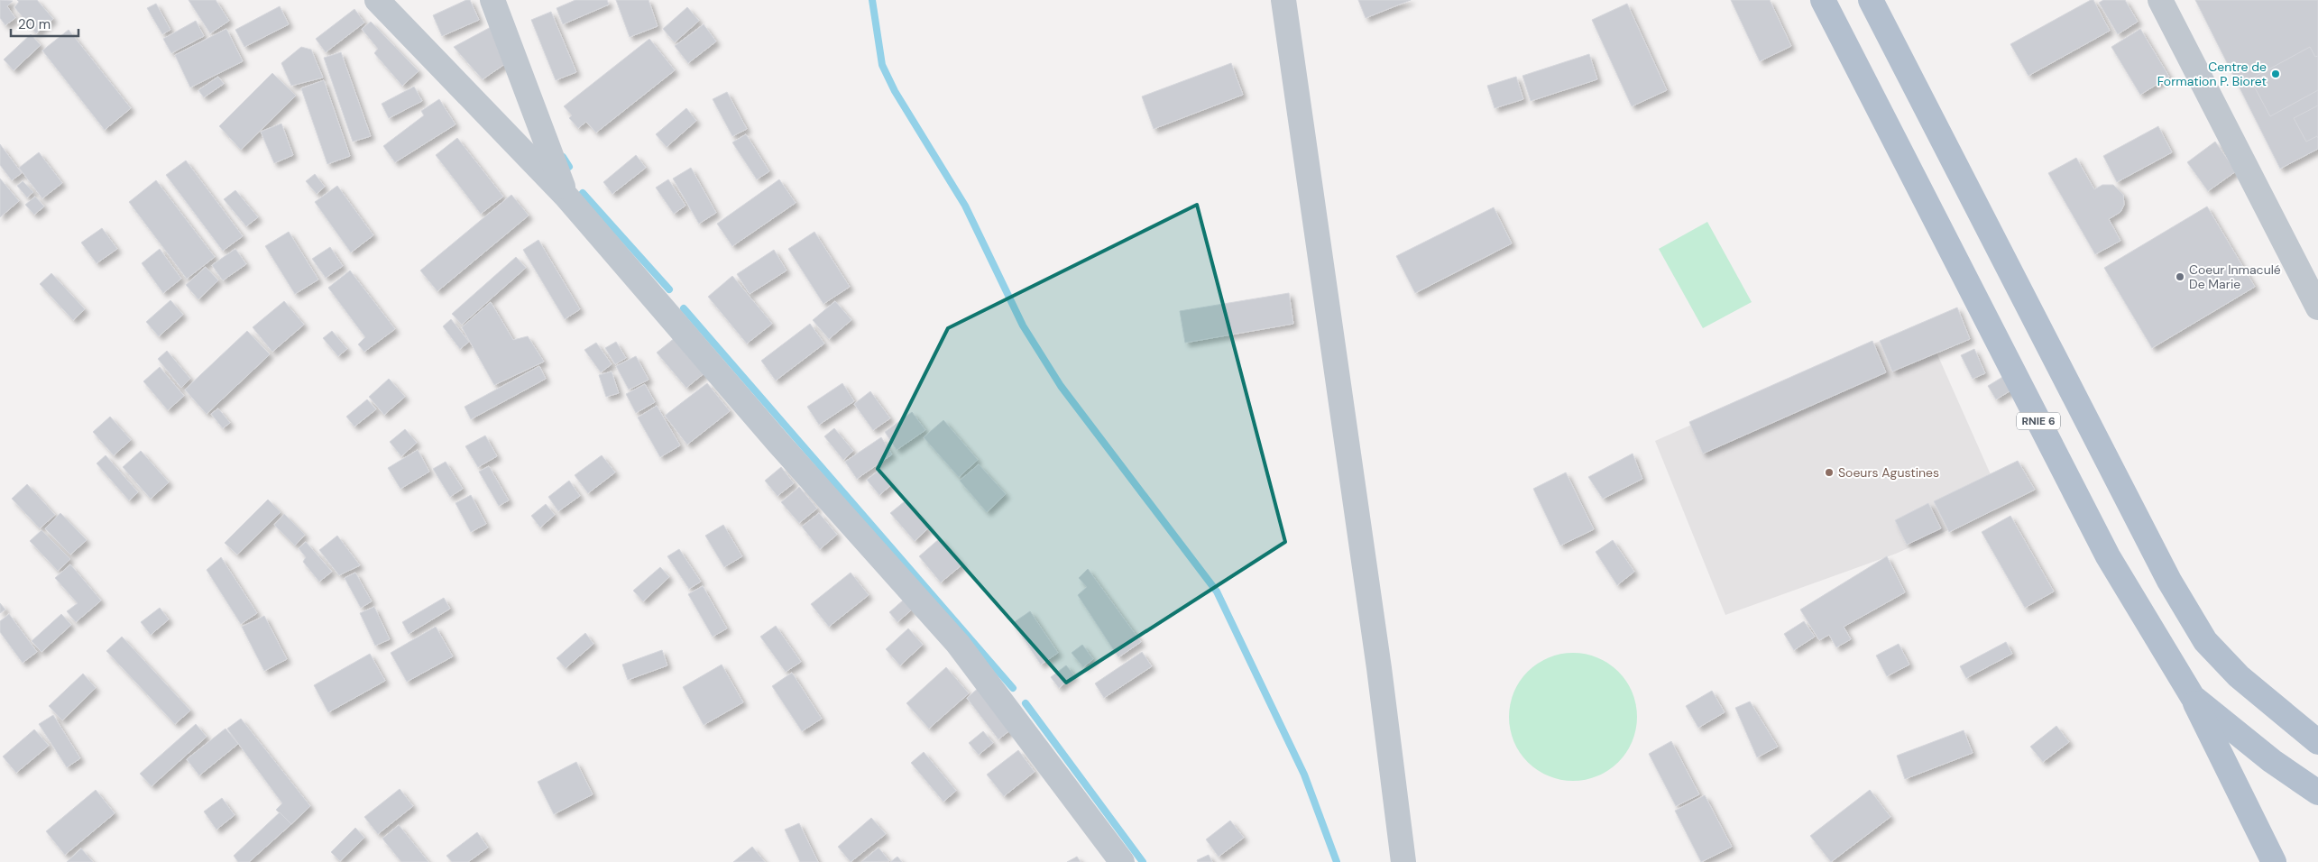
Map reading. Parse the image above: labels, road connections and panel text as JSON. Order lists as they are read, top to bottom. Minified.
{"streets":{"main road":["RNIE 6"]},"places":["Centre de Formation P. Bioret","Coeur Inmaculé De Marie","Soeurs Agustines"],"scale_bar":"20 m"}
